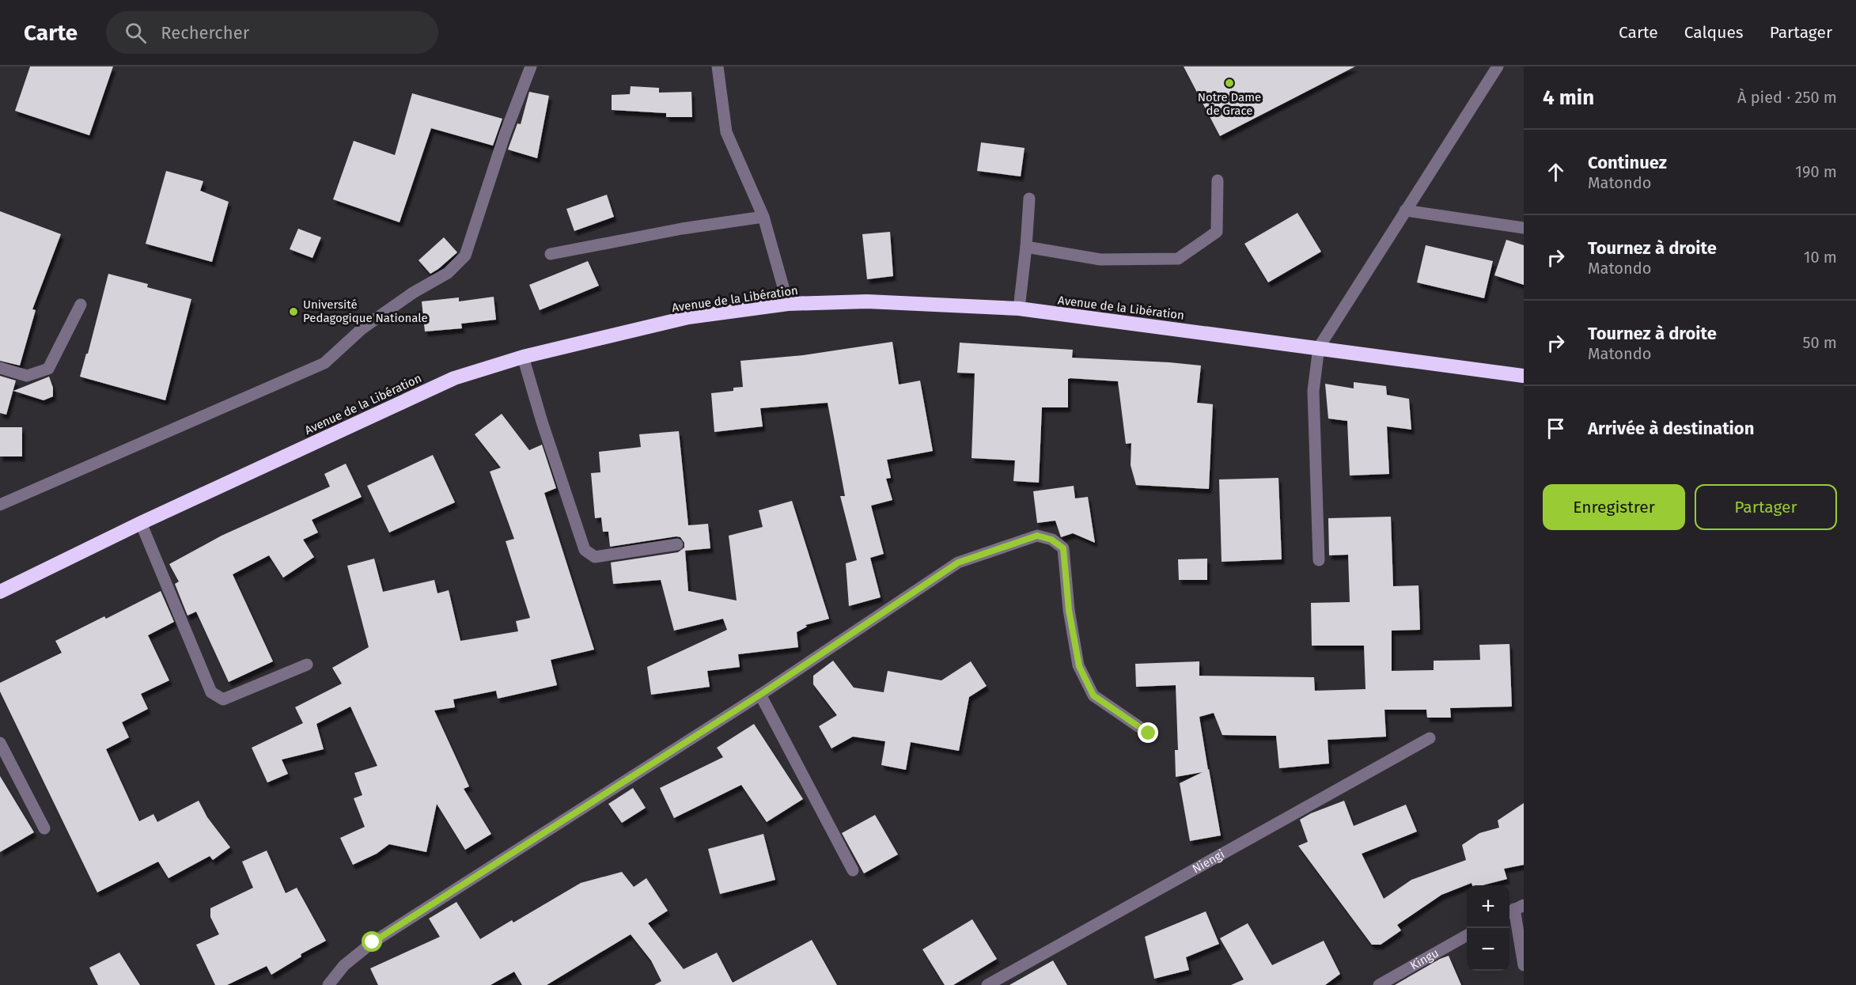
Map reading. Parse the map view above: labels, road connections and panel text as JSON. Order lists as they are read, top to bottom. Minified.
{"streets":{"highway":["Avenue de la Libération"],"street":["Niengi","Kingu"]},"places":["Notre Dame de Grace","Université Pedagogique Nationale"],"page":{"header":"Carte","search":"Rechercher","nav":["Carte","Calques","Partager"],"heading":["4 min","À pied · 250 m"],"list":[["Continuez","Matondo","190 m"],["Tournez à droite","Matondo","10 m"],["Tournez à droite","Matondo","50 m"],"Arrivée à destination"],"buttons":["Enregistrer","Partager"],"map_buttons":["+","−"]}}
